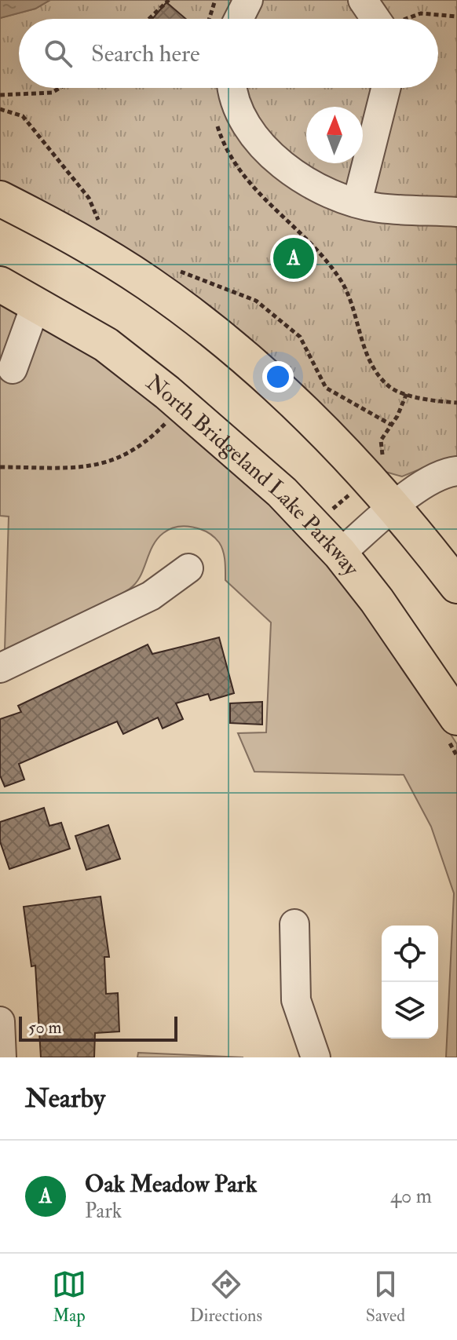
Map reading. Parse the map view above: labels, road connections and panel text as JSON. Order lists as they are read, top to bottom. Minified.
{"streets":{"main road":["North Bridgeland Lake Parkway"]},"scale_bar":"50 m","north":"top","page":{"search":"Search here","pins":"A","scale":"50 m","heading":"Nearby","list":[{"mark":"A","name":"Oak Meadow Park","note":"Park","value":"40 m"}],"nav":["Map","Directions","Saved"]}}
